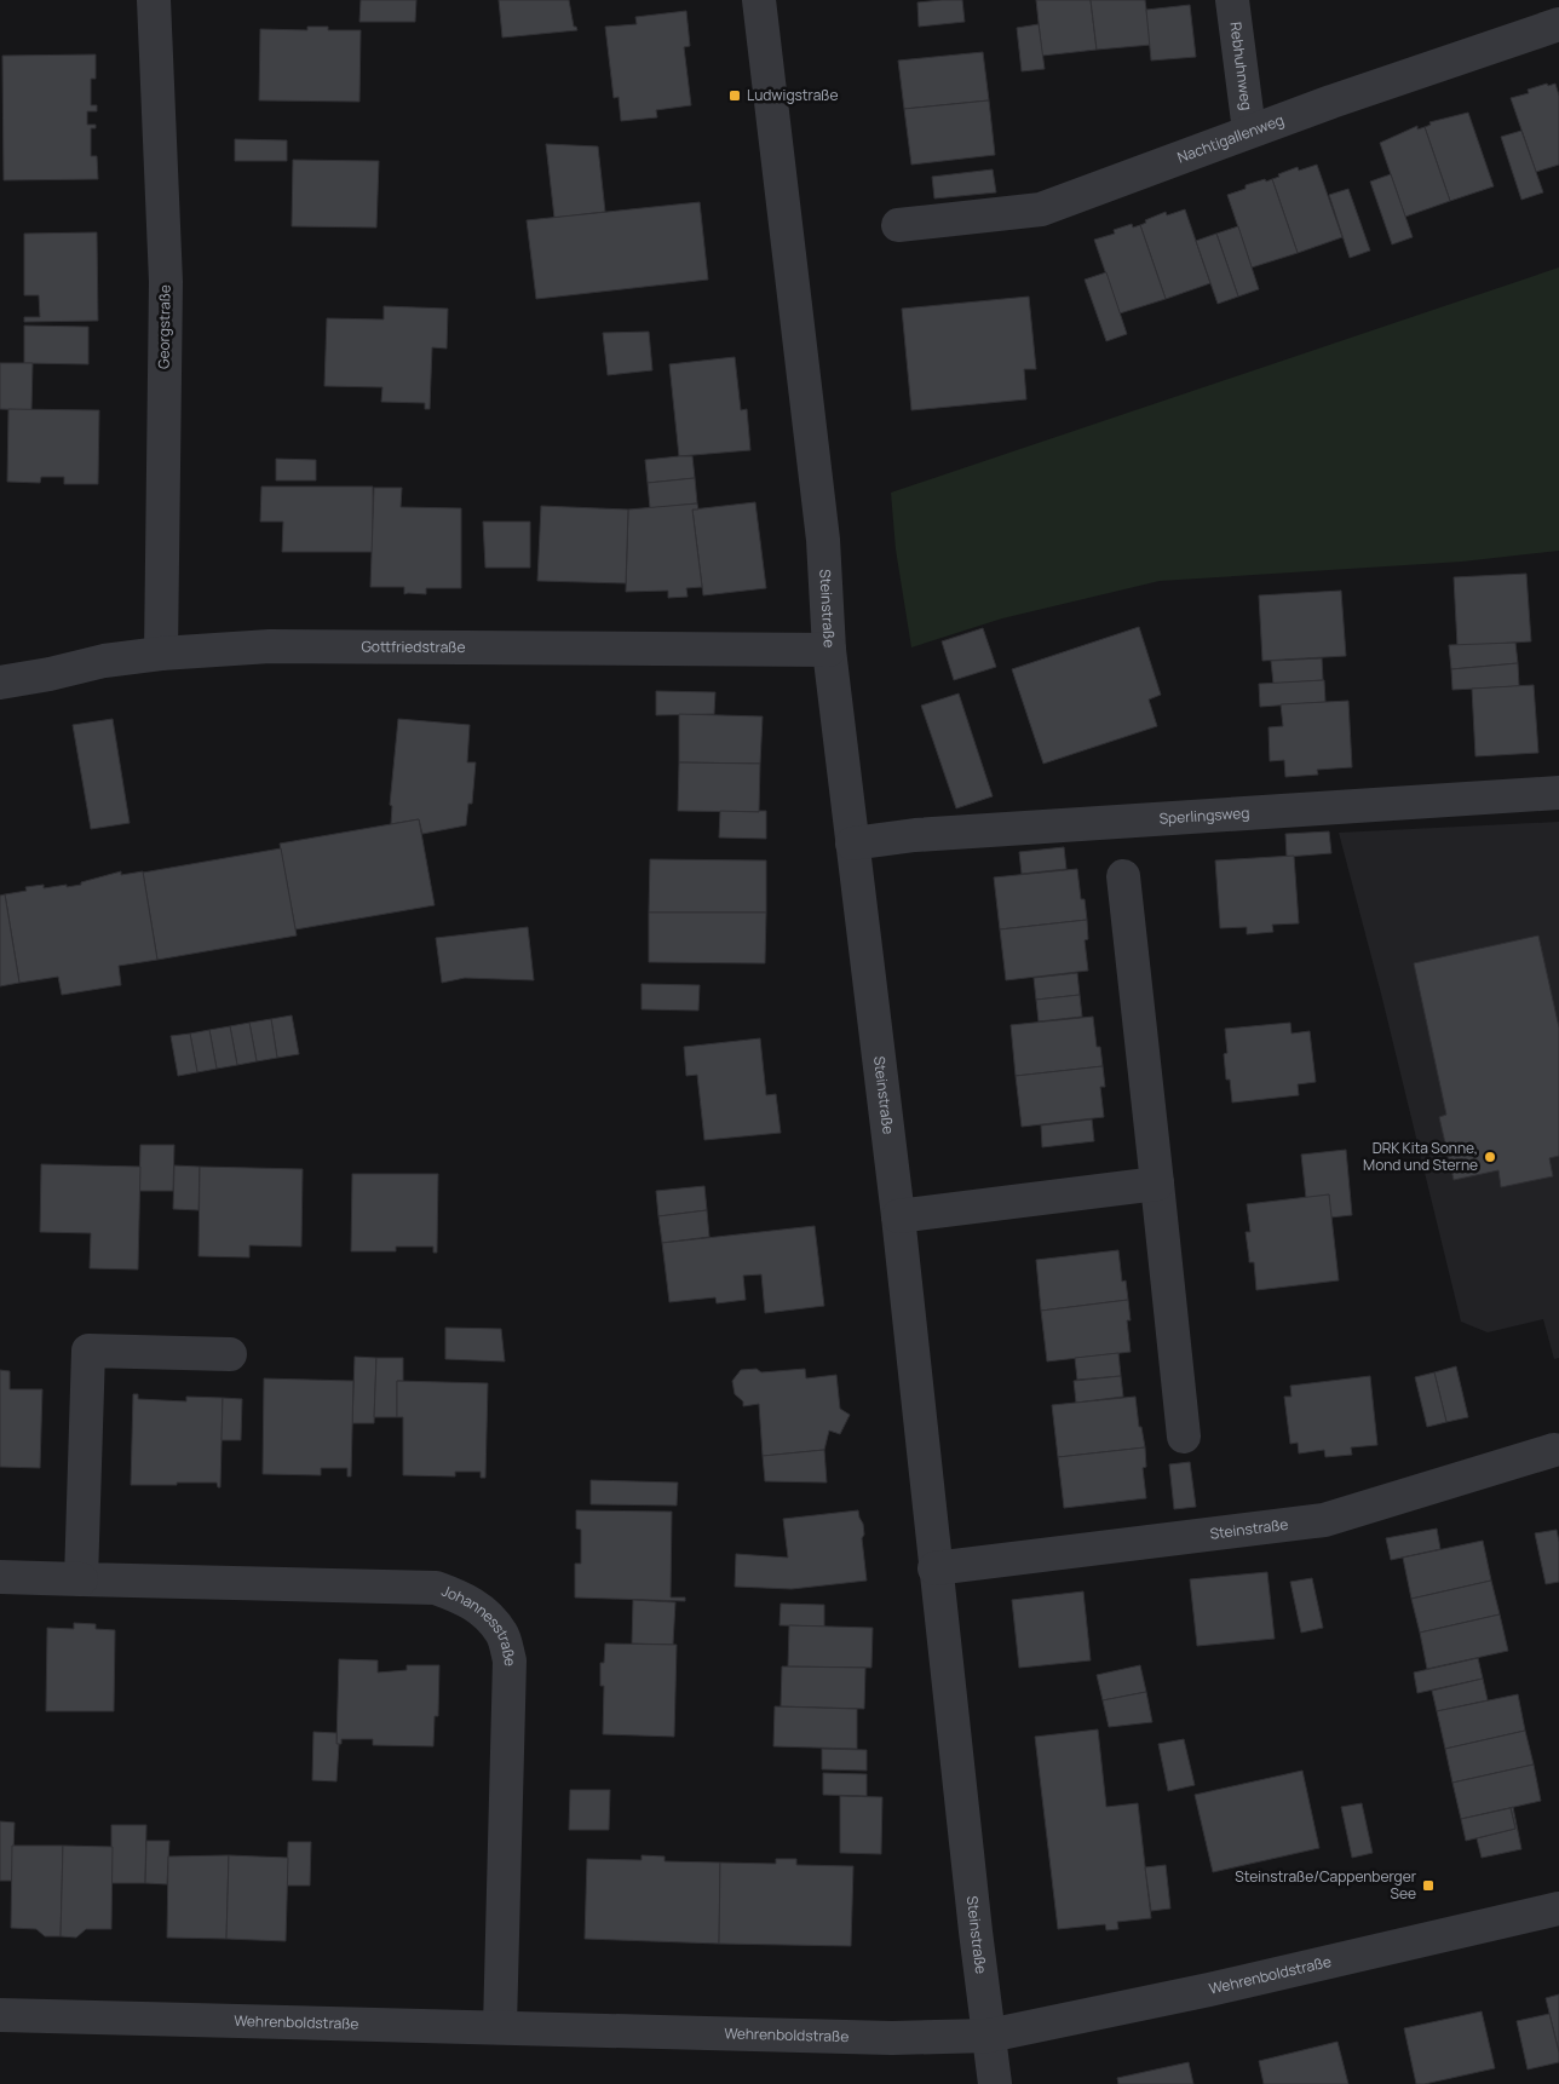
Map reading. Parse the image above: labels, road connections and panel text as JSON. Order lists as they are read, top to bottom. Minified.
{"streets":{"street":["Rebhuhnweg","Nachtigallenweg","Georgstraße","Steinstraße","Gottfriedstraße","Sperlingsweg","Johannesstraße","Wehrenboldstraße"]},"crossings":[["Rebhuhnweg","Nachtigallenweg"],["Georgstraße","Gottfriedstraße"],["Steinstraße","Gottfriedstraße"],["Steinstraße","Sperlingsweg"],["Steinstraße","Wehrenboldstraße"],["Johannesstraße","Wehrenboldstraße"]],"places":{"transit":["Ludwigstraße","Steinstraße/Cappenberger See"],"other":["DRK Kita Sonne, Mond und Sterne"]}}
